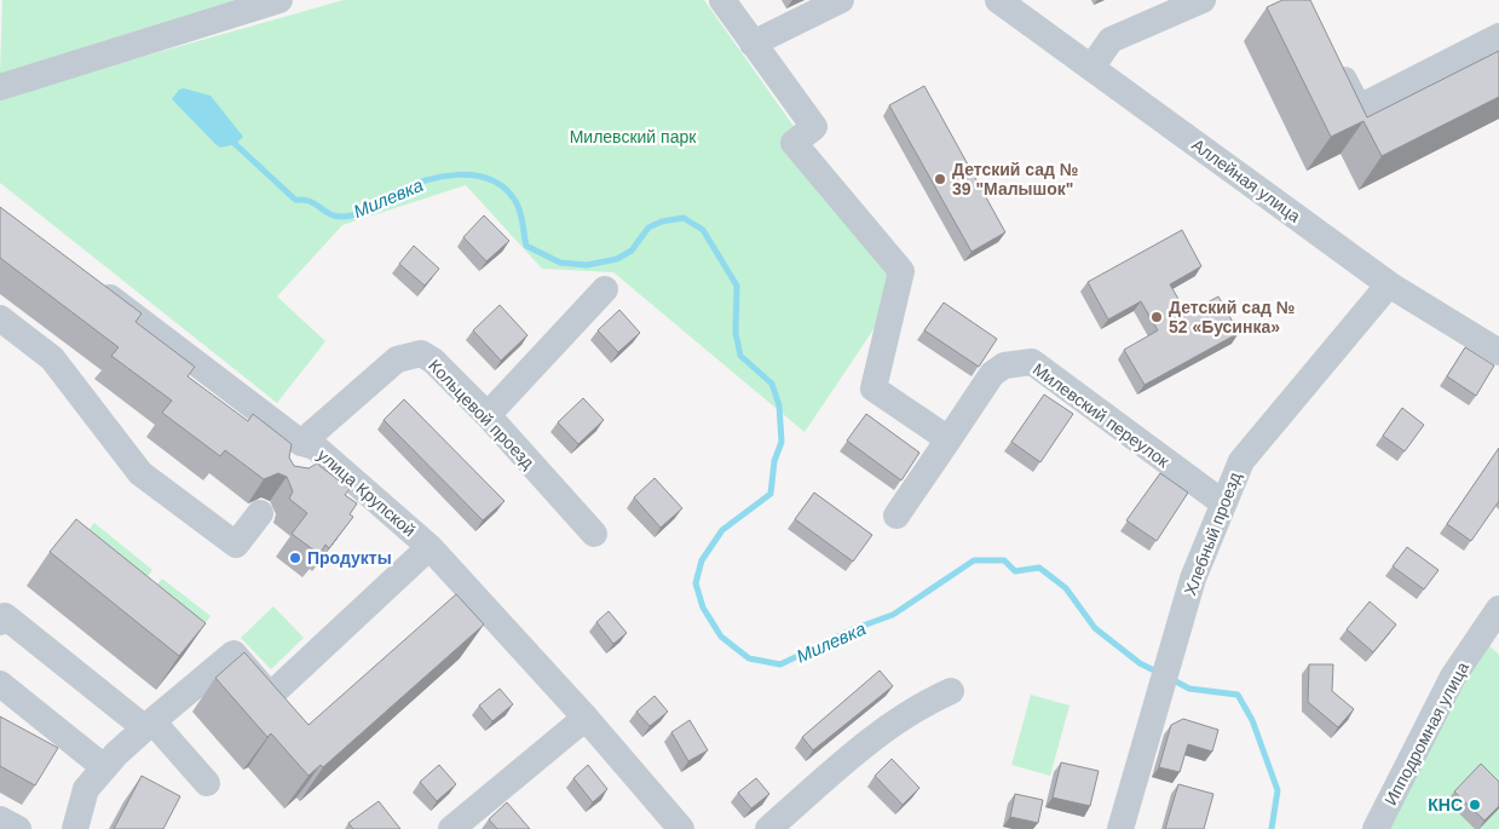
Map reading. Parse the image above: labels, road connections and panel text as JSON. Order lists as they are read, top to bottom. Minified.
{"streets":{"street":["Аллейная улица","Кольцевой проезд","Милевский переулок","улица Крупской","Хлебный проезд","Ипподромная улица"]},"crossings":[["Аллейная улица","Хлебный проезд"],["Кольцевой проезд","улица Крупской"],["Милевский переулок","Хлебный проезд"]],"water":["Милевка"],"parks":["Милевский парк"],"places":["Детский сад № 39 \"Малышок\"","Детский сад № 52 «Бусинка»","Продукты","КНС"]}
